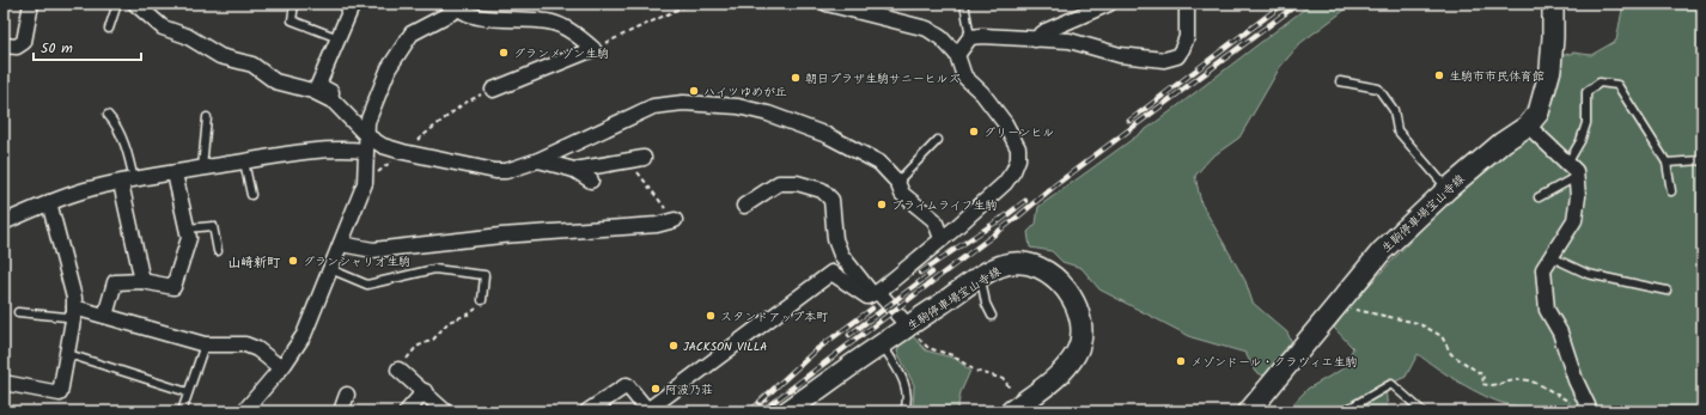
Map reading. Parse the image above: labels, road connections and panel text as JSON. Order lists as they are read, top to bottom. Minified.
{"streets":{"main road":["生駒停車場宝山寺線"]},"districts":["山崎新町"],"places":["グランメゾン生駒","生駒市市民体育館","朝日プラザ生駒サニーヒルズ","ハイツゆめが丘","グリーンヒル","プライムライフ生駒","グランシャリオ生駒","スタンドアップ本町","JACKSON VILLA","メゾンドール・クラヴィエ生駒","阿波乃荘"],"scale_bar":"50 m"}
